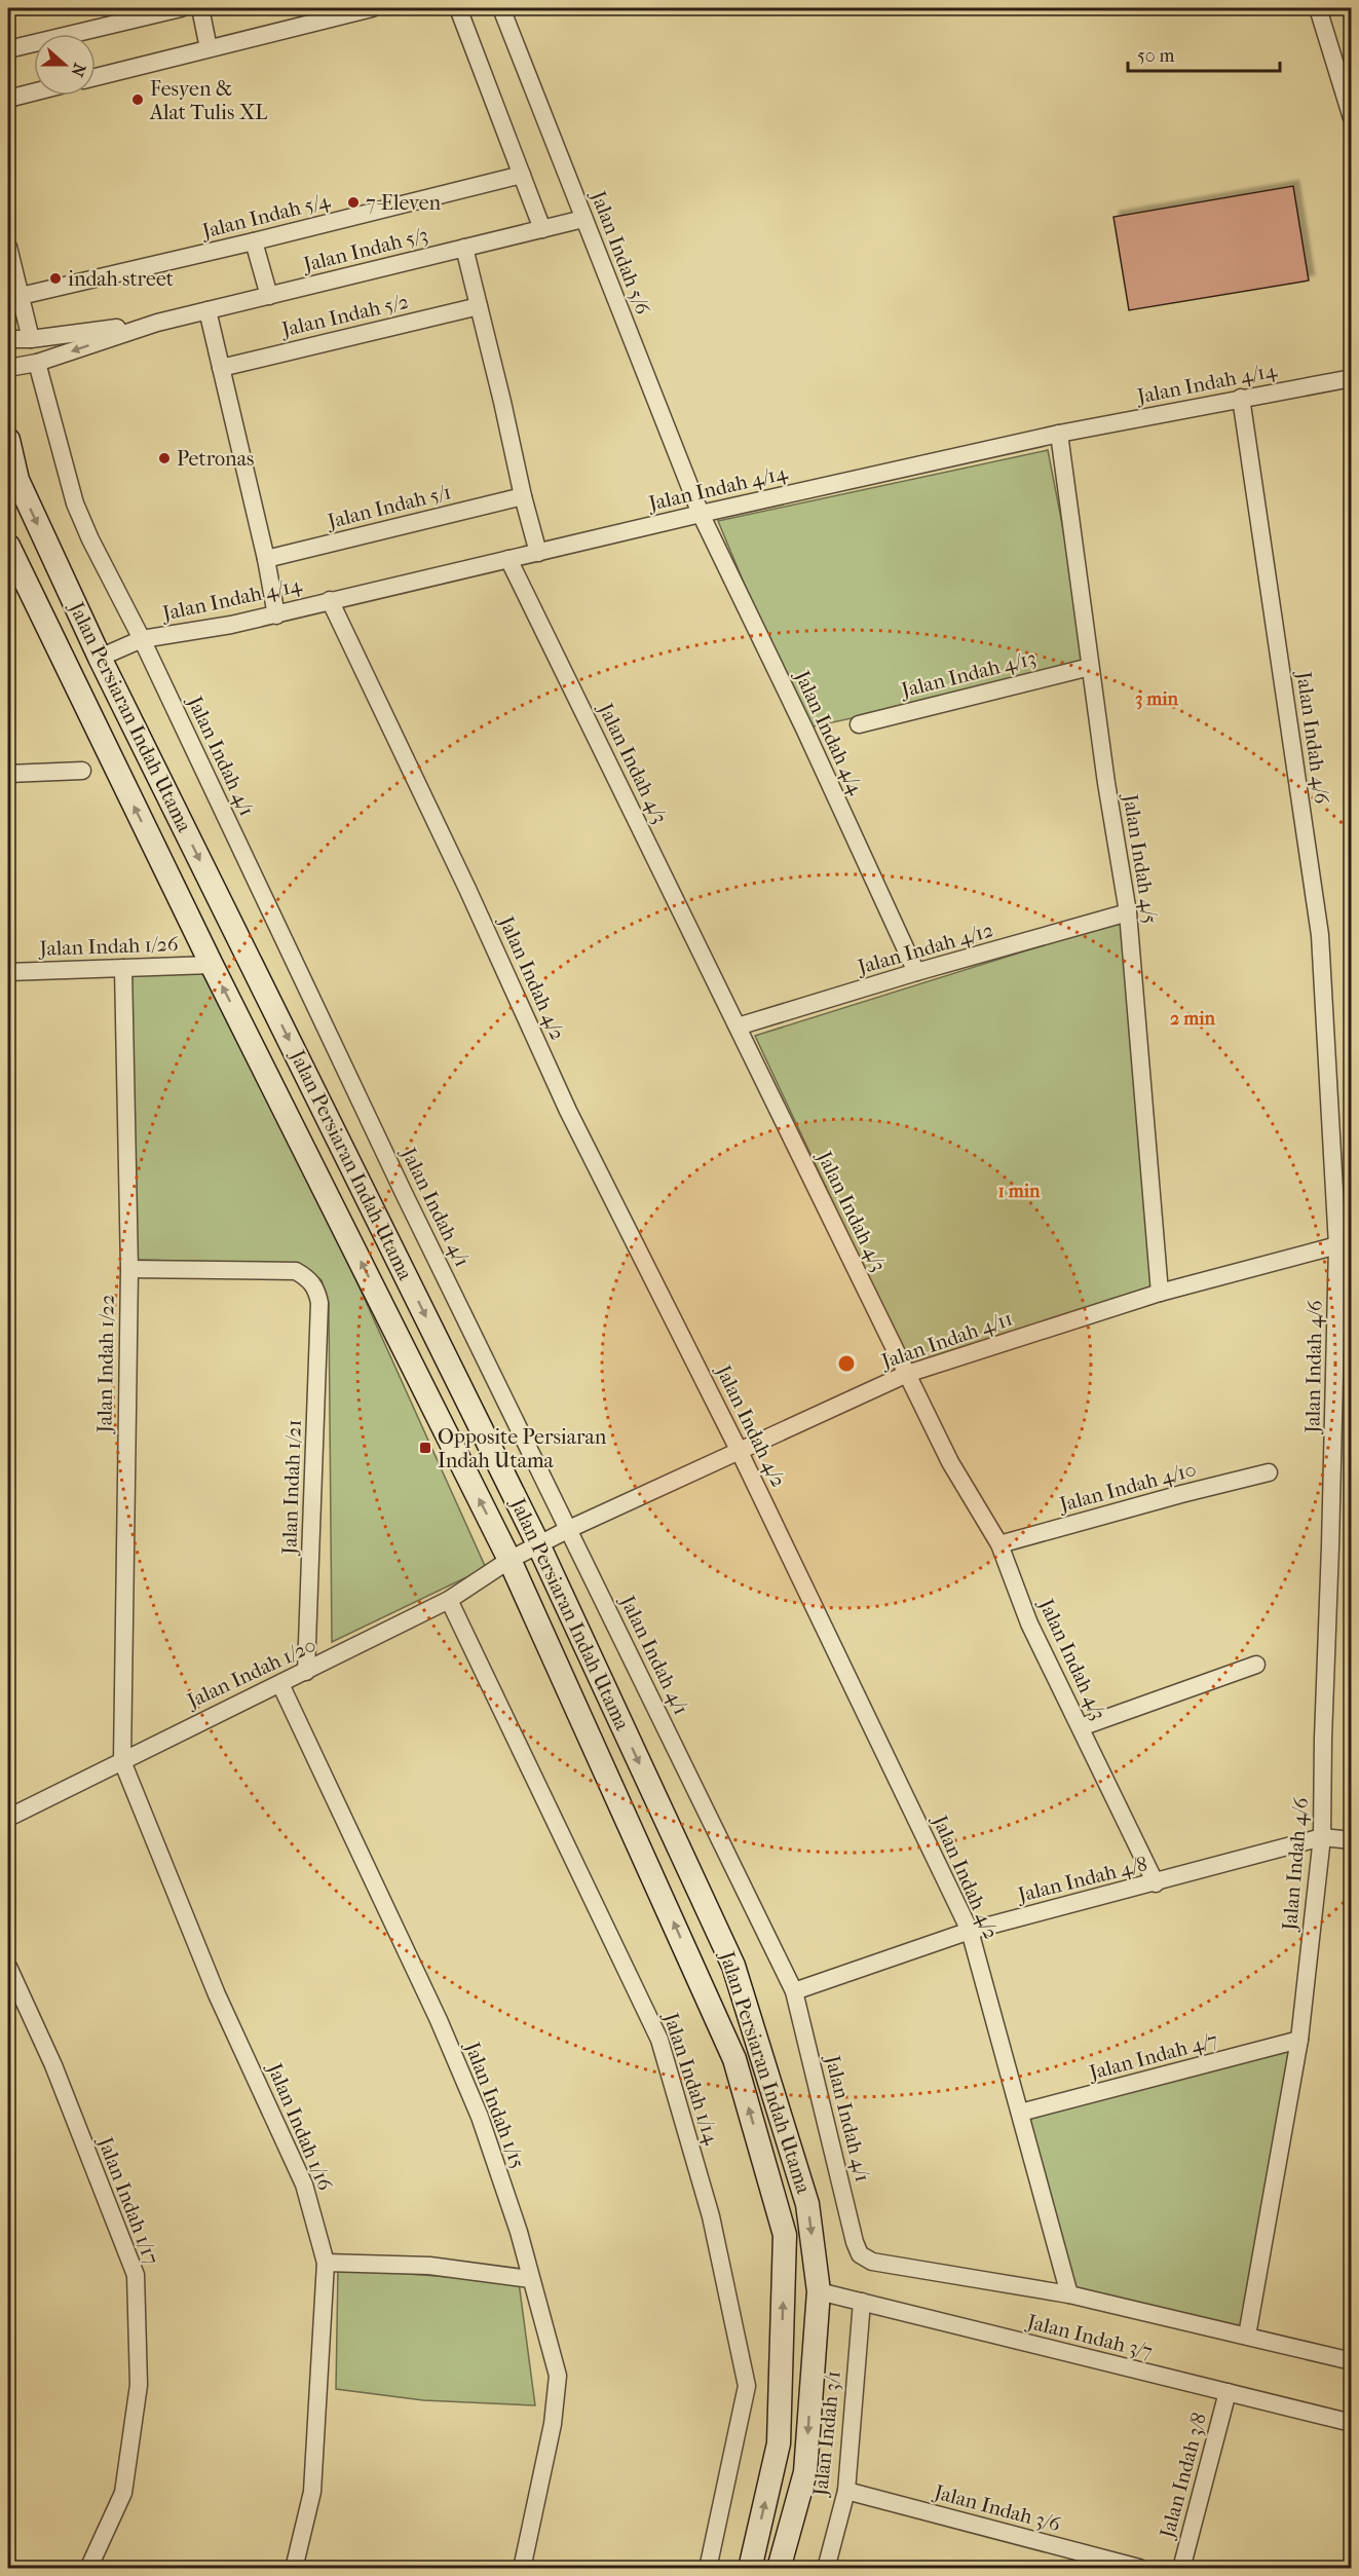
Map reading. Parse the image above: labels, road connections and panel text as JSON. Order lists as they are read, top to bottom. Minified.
{"streets":{"main road":["Jalan Persiaran Indah Utama"],"street":["Jalan Indah 5/4","Jalan Indah 5/3","Jalan Indah 5/6","Jalan Indah 5/2","Jalan Indah 4/14","Jalan Indah 5/1","Jalan Indah 4/13","Jalan Indah 4/4","Jalan Indah 4/6","Jalan Indah 4/1","Jalan Indah 4/3","Jalan Indah 4/5","Jalan Indah 1/26","Jalan Indah 4/12","Jalan Indah 4/2","Jalan Indah 4/11","Jalan Indah 1/22","Jalan Indah 1/21","Jalan Indah 4/10","Jalan Indah 1/20","Jalan Indah 4/8","Jalan Indah 4/7","Jalan Indah 1/14","Jalan Indah 1/15","Jalan Indah 1/16","Jalan Indah 1/17","Jalan Indah 3/7","Jalan Indah 3/1","Jalan Indah 3/8","Jalan Indah 3/6"]},"crossings":[["Jalan Indah 5/3","Jalan Indah 5/6"],["Jalan Indah 5/6","Jalan Indah 4/14"],["Jalan Indah 5/6","Jalan Indah 4/4"],["Jalan Indah 4/14","Jalan Persiaran Indah Utama"],["Jalan Indah 4/14","Jalan Indah 4/4"],["Jalan Indah 4/14","Jalan Indah 4/6"],["Jalan Indah 4/14","Jalan Indah 4/1"],["Jalan Indah 4/14","Jalan Indah 4/3"],["Jalan Indah 4/14","Jalan Indah 4/5"],["Jalan Indah 4/14","Jalan Indah 4/2"],["Jalan Indah 4/13","Jalan Indah 4/5"],["Jalan Persiaran Indah Utama","Jalan Indah 1/26"],["Jalan Persiaran Indah Utama","Jalan Indah 4/11"],["Jalan Persiaran Indah Utama","Jalan Indah 1/20"],["Jalan Persiaran Indah Utama","Jalan Indah 3/7"],["Jalan Indah 4/4","Jalan Indah 4/12"],["Jalan Indah 4/6","Jalan Indah 4/1"],["Jalan Indah 4/6","Jalan Indah 4/11"],["Jalan Indah 4/6","Jalan Indah 4/8"],["Jalan Indah 4/6","Jalan Indah 4/7"],["Jalan Indah 4/1","Jalan Indah 4/2"],["Jalan Indah 4/1","Jalan Indah 4/11"],["Jalan Indah 4/1","Jalan Indah 4/8"],["Jalan Indah 4/3","Jalan Indah 4/12"],["Jalan Indah 4/3","Jalan Indah 4/11"],["Jalan Indah 4/3","Jalan Indah 4/10"],["Jalan Indah 4/3","Jalan Indah 4/8"],["Jalan Indah 4/5","Jalan Indah 4/12"],["Jalan Indah 4/5","Jalan Indah 4/11"],["Jalan Indah 1/26","Jalan Indah 1/22"],["Jalan Indah 4/2","Jalan Indah 4/11"],["Jalan Indah 4/2","Jalan Indah 4/8"],["Jalan Indah 4/2","Jalan Indah 4/7"],["Jalan Indah 4/11","Jalan Indah 1/20"],["Jalan Indah 1/22","Jalan Indah 1/21"],["Jalan Indah 1/22","Jalan Indah 1/20"],["Jalan Indah 1/22","Jalan Indah 1/16"],["Jalan Indah 1/21","Jalan Indah 1/20"],["Jalan Indah 1/20","Jalan Indah 1/14"],["Jalan Indah 1/20","Jalan Indah 1/15"],["Jalan Indah 1/20","Jalan Indah 1/16"],["Jalan Indah 3/7","Jalan Indah 3/1"],["Jalan Indah 3/7","Jalan Indah 3/8"],["Jalan Indah 3/1","Jalan Indah 3/6"]],"places":{"other":["Fesyen & Alat Tulis XL","7-Eleven","indah street","Petronas"],"transit":["Opposite Persiaran Indah Utama"]},"scale_bar":"50 m","north":"right","rings":["3 min","2 min","1 min"]}
